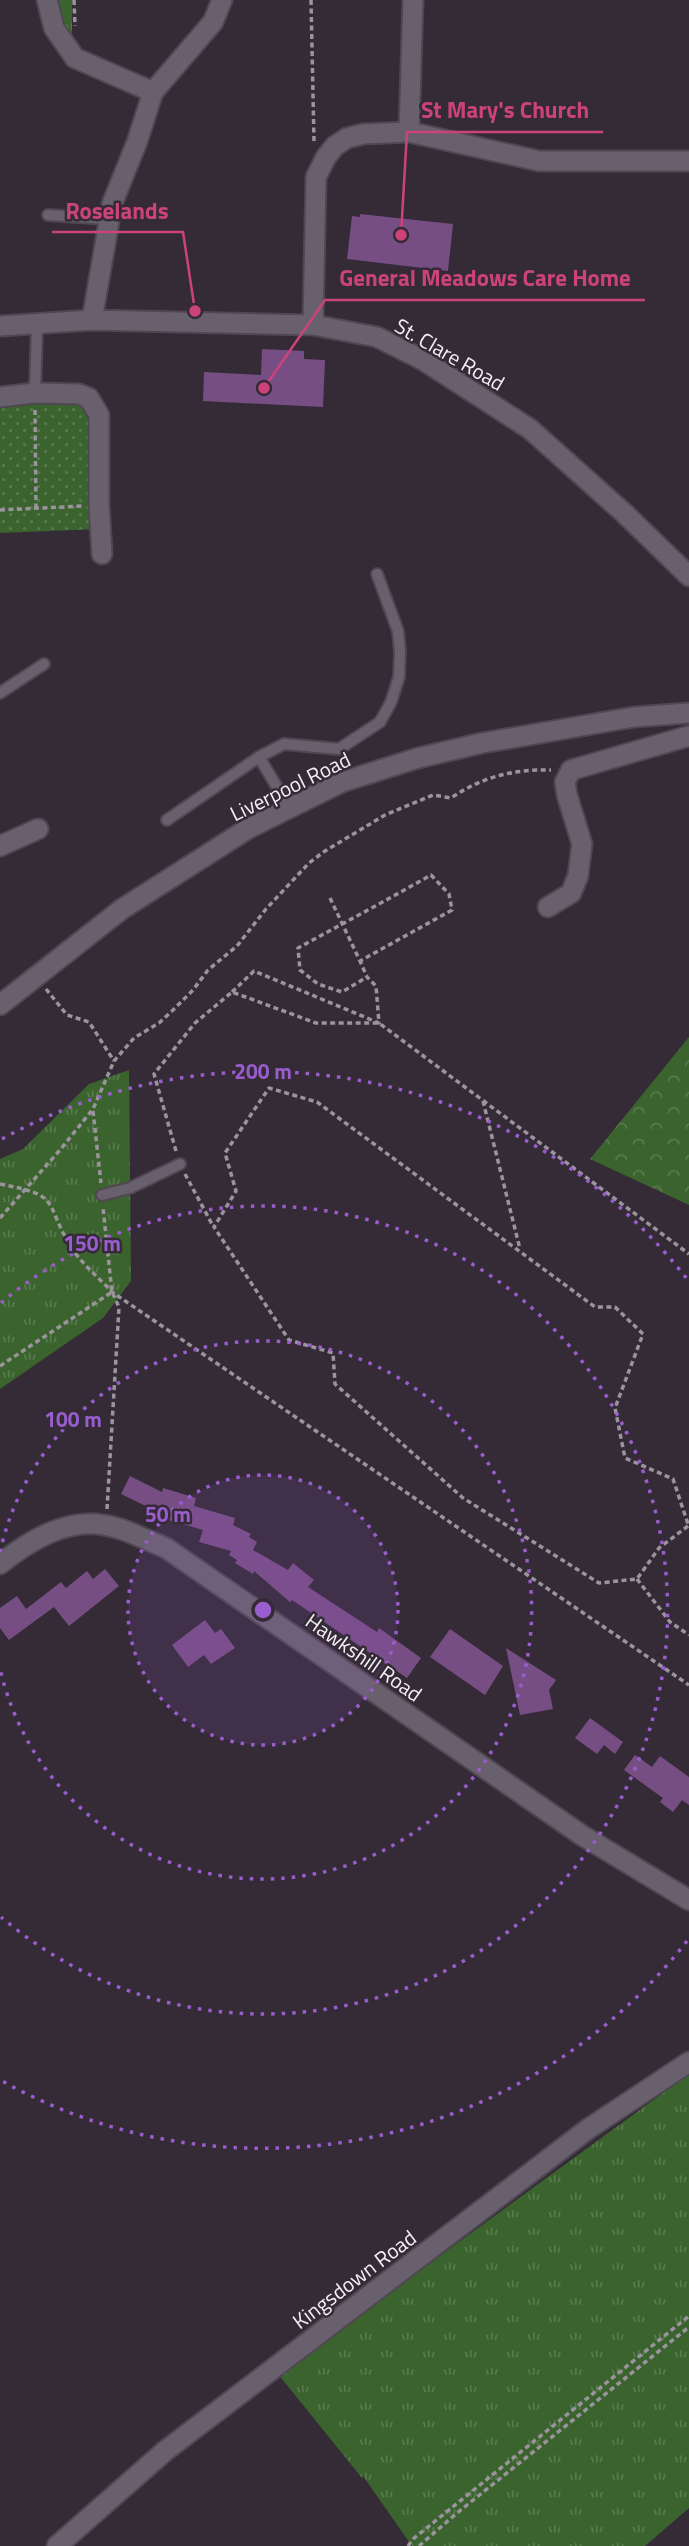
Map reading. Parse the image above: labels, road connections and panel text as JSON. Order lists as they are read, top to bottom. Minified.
{"streets":{"street":["St. Clare Road","Liverpool Road","Hawkshill Road","Kingsdown Road"]},"places":["St Mary's Church","Roselands","General Meadows Care Home"],"rings":["200 m","150 m","100 m","50 m"]}
